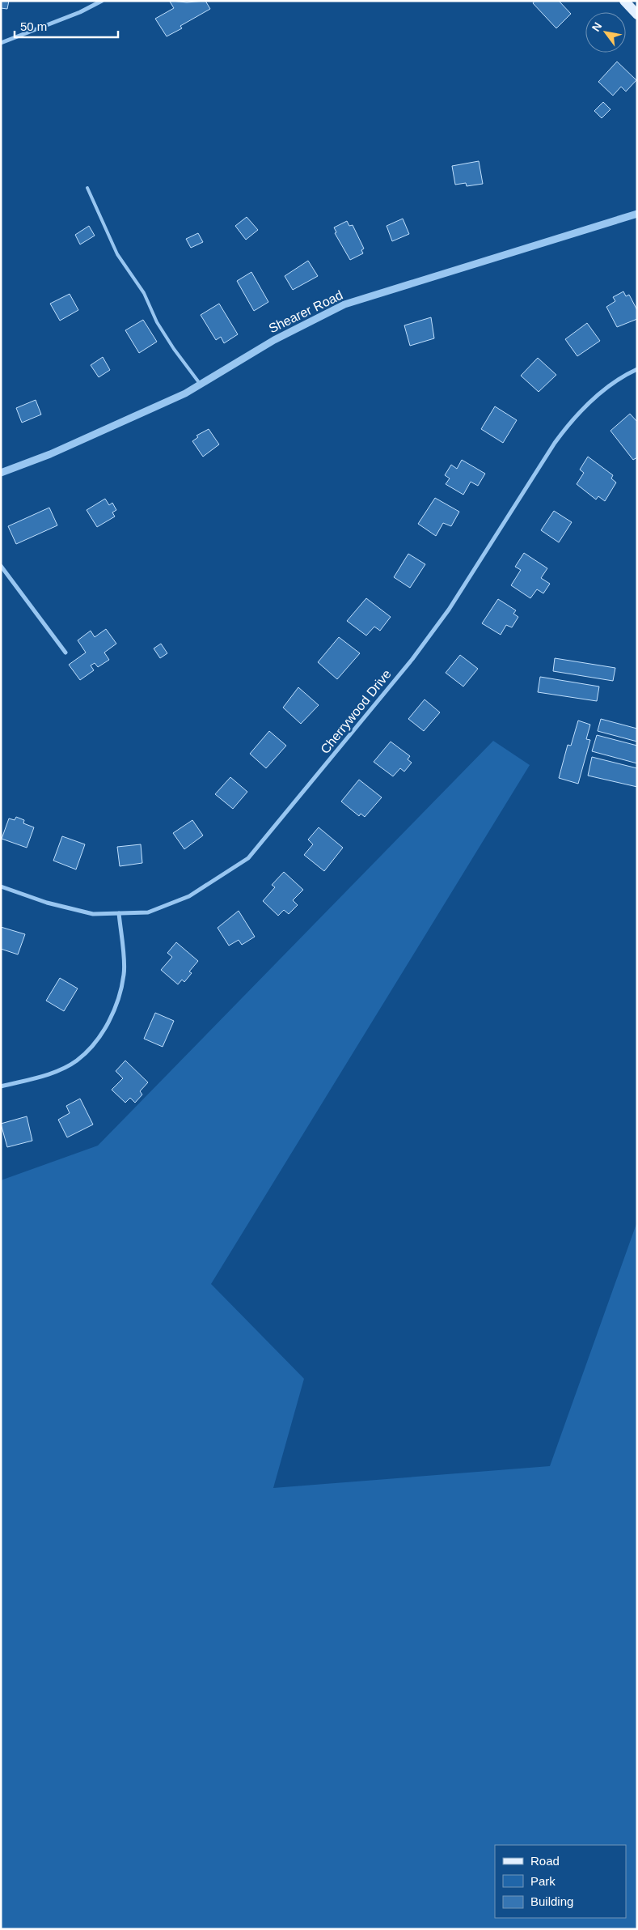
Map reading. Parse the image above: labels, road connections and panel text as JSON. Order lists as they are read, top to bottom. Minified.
{"streets":{"street":["Shearer Road","Cherrywood Drive"]},"legend":["Road","Park","Building"],"scale_bar":"50 m","north":"top left"}
